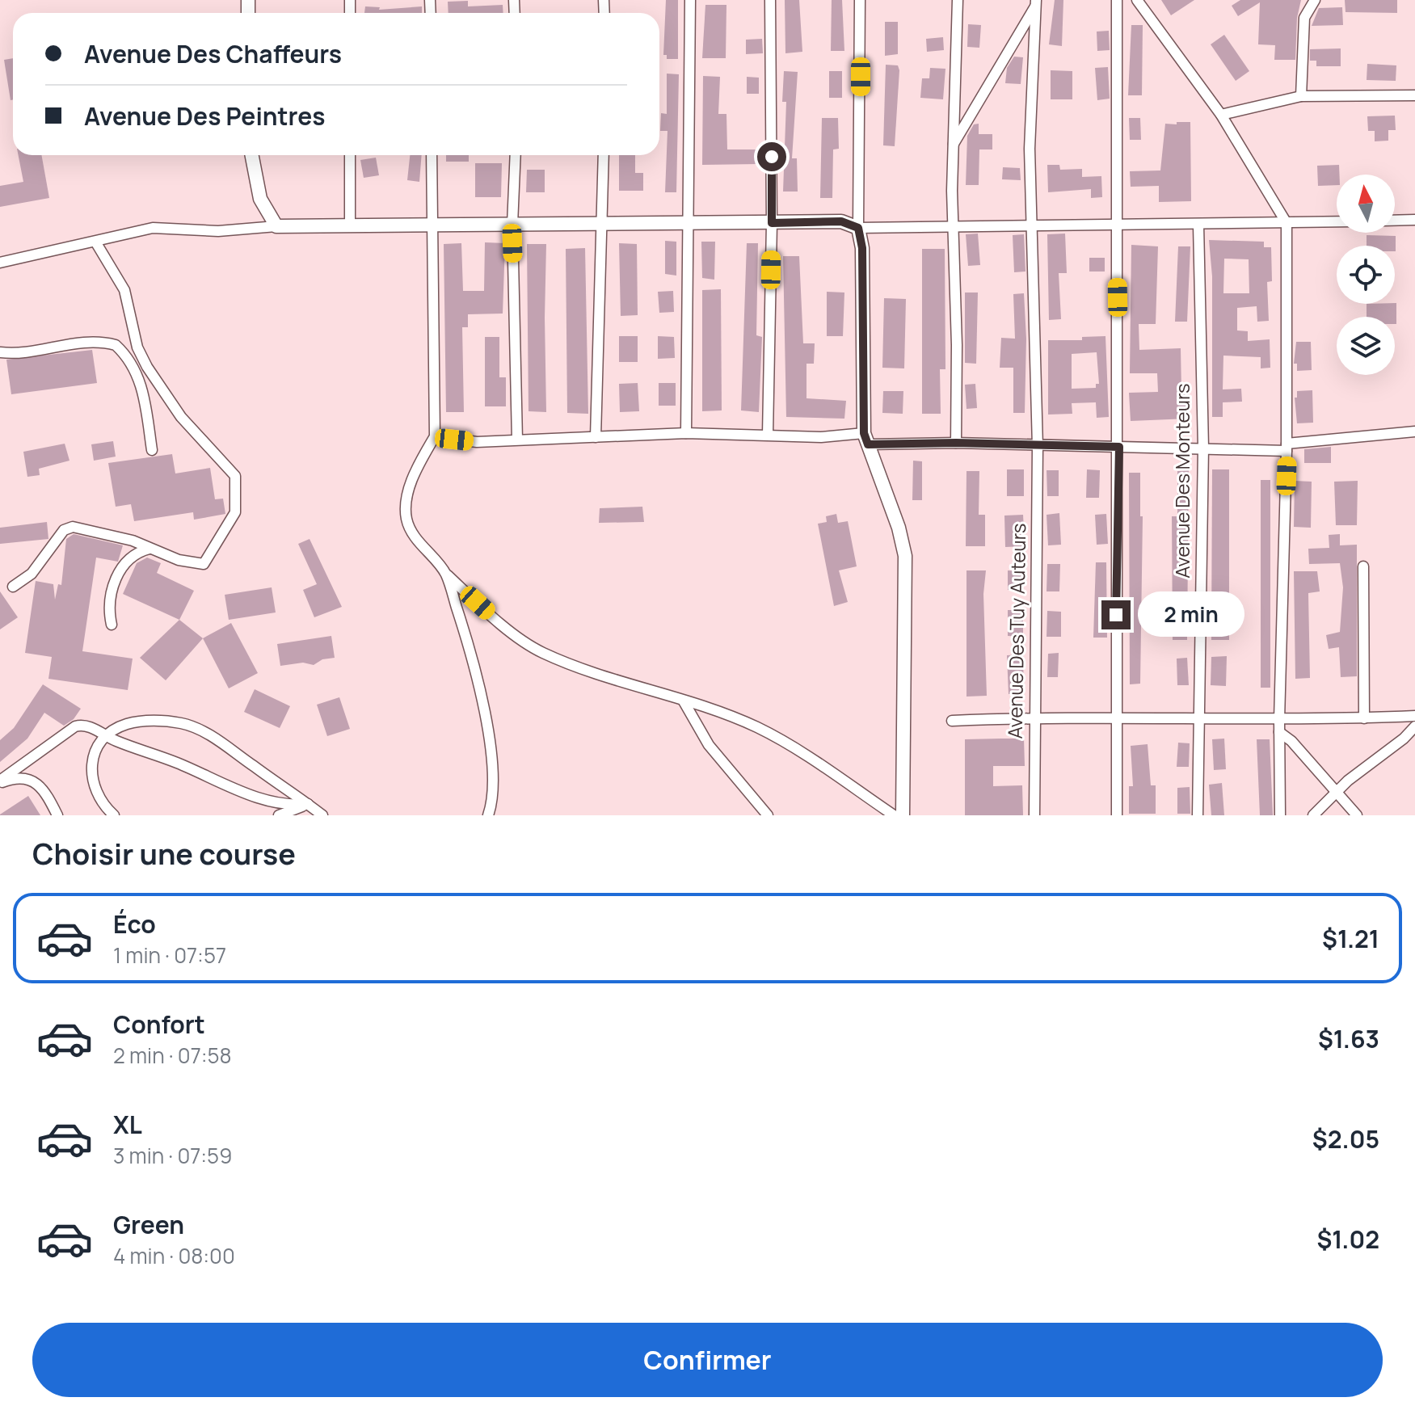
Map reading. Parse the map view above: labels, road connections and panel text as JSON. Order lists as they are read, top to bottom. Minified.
{"streets":{"street":["Avenue Des Monteurs","Avenue Des Tuy Auteurs"]},"north":"top","page":{"banner":["Avenue Des Chaffeurs","Avenue Des Peintres"],"bubble":"2 min","heading":"Choisir une course","list":[{"name":"Éco","note":"1 min · 07:57","value":"$1.21"},{"name":"Confort","note":"2 min · 07:58","value":"$1.63"},{"name":"XL","note":"3 min · 07:59","value":"$2.05"},{"name":"Green","note":"4 min · 08:00","value":"$1.02"}],"buttons":"Confirmer"}}
